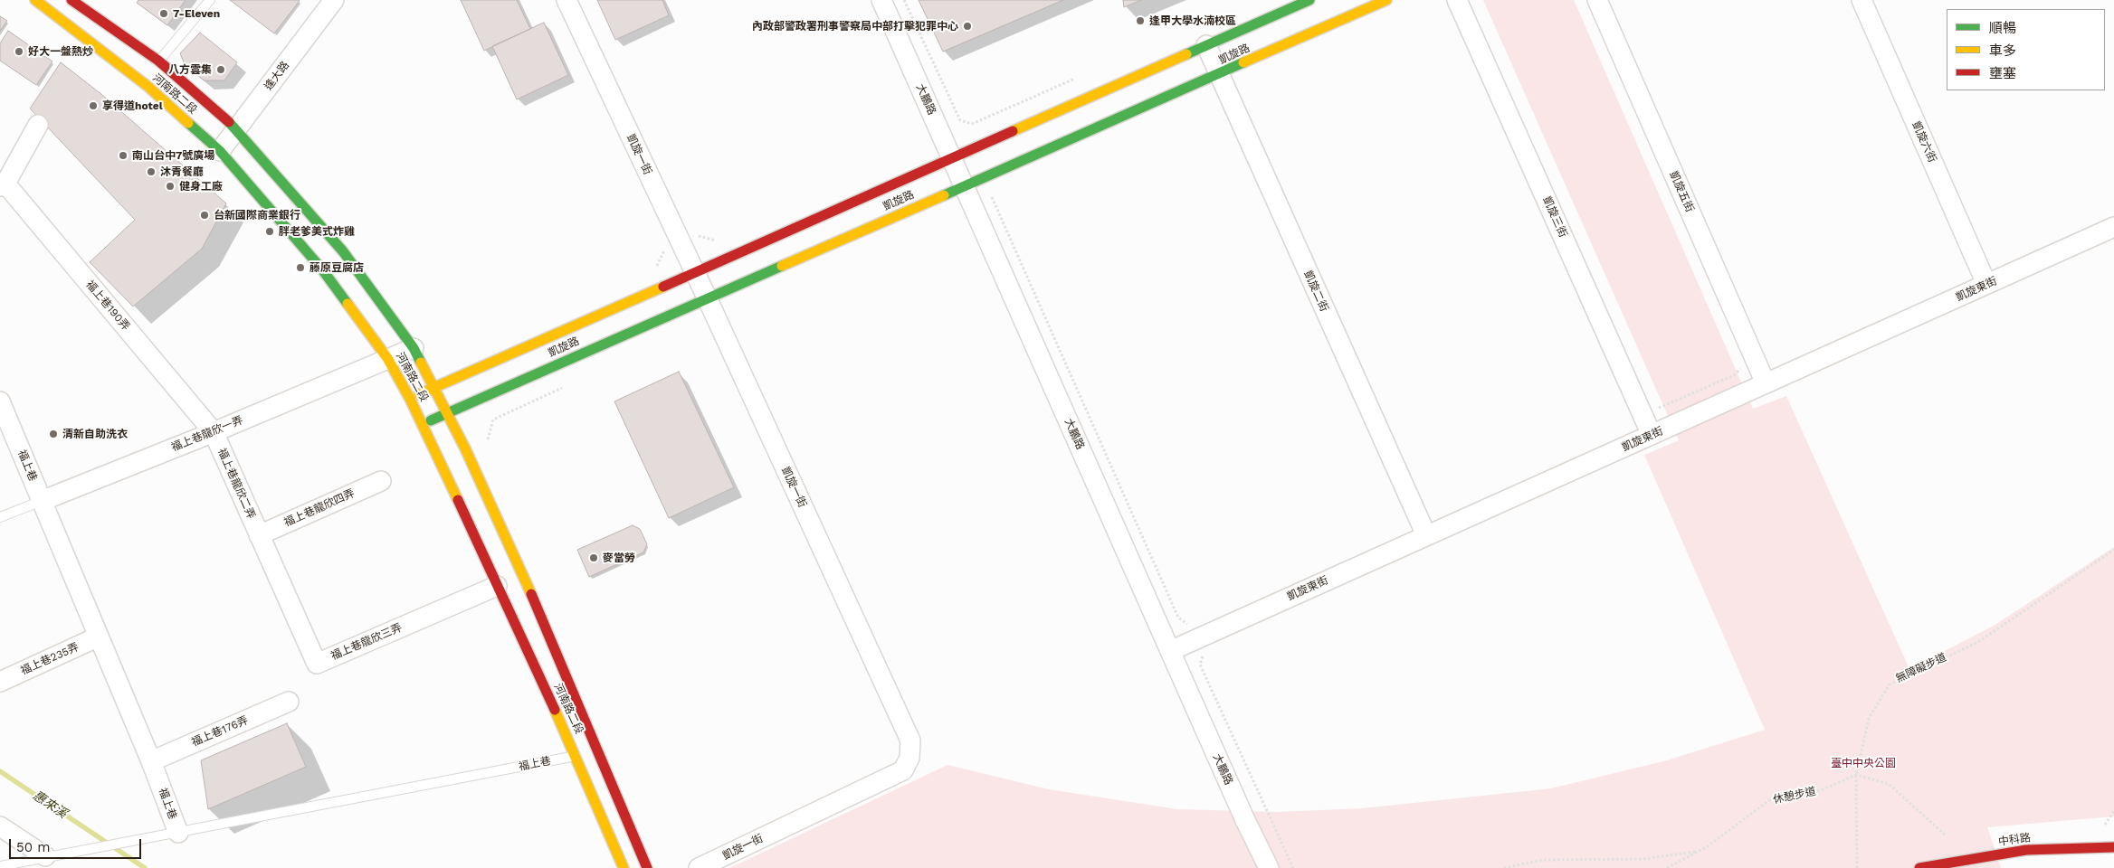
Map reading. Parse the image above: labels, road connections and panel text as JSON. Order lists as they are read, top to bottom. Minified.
{"streets":{"street":["凱旋路","逢大路","河南路二段","大鵬路","凱旋六街","凱旋一街","凱旋五街","凱旋三街","凱旋東街","凱旋二街","福上巷190弄","福上巷龍欣一弄","福上巷","福上巷龍欣二弄","福上巷龍欣四弄","福上巷龍欣三弄","福上巷235弄","福上巷176弄","中科路"],"path":["無障礙步道","休憩步道"]},"crossings":[["凱旋路","河南路二段"],["凱旋路","大鵬路"],["凱旋路","凱旋一街"],["凱旋路","凱旋二街"],["逢大路","河南路二段"],["河南路二段","福上巷龍欣一弄"],["河南路二段","福上巷"],["河南路二段","福上巷龍欣三弄"],["大鵬路","凱旋東街"],["凱旋六街","凱旋東街"],["凱旋五街","凱旋東街"],["凱旋三街","凱旋東街"],["凱旋東街","凱旋二街"],["福上巷190弄","福上巷龍欣一弄"],["福上巷190弄","福上巷龍欣二弄"],["福上巷龍欣一弄","福上巷"],["福上巷龍欣一弄","福上巷龍欣二弄"],["福上巷","福上巷235弄"],["福上巷","福上巷176弄"],["福上巷龍欣二弄","福上巷龍欣四弄"],["福上巷龍欣二弄","福上巷龍欣三弄"],["福上巷龍欣四弄","福上巷龍欣三弄"],["無障礙步道","休憩步道"]],"water":["惠來溪"],"parks":["臺中中央公園"],"places":["7-Eleven","逢甲大學水湳校區","內政部警政署刑事警察局中部打擊犯罪中心","好大一盤熱炒","八方雲集","享得道hotel","南山台中7號廣場","沐青餐廳","健身工廠","台新國際商業銀行","胖老爹美式炸雞","藤原豆腐店","清新自助洗衣","麥當勞"],"legend":["順暢","車多","壅塞"],"scale_bar":"50 m"}
